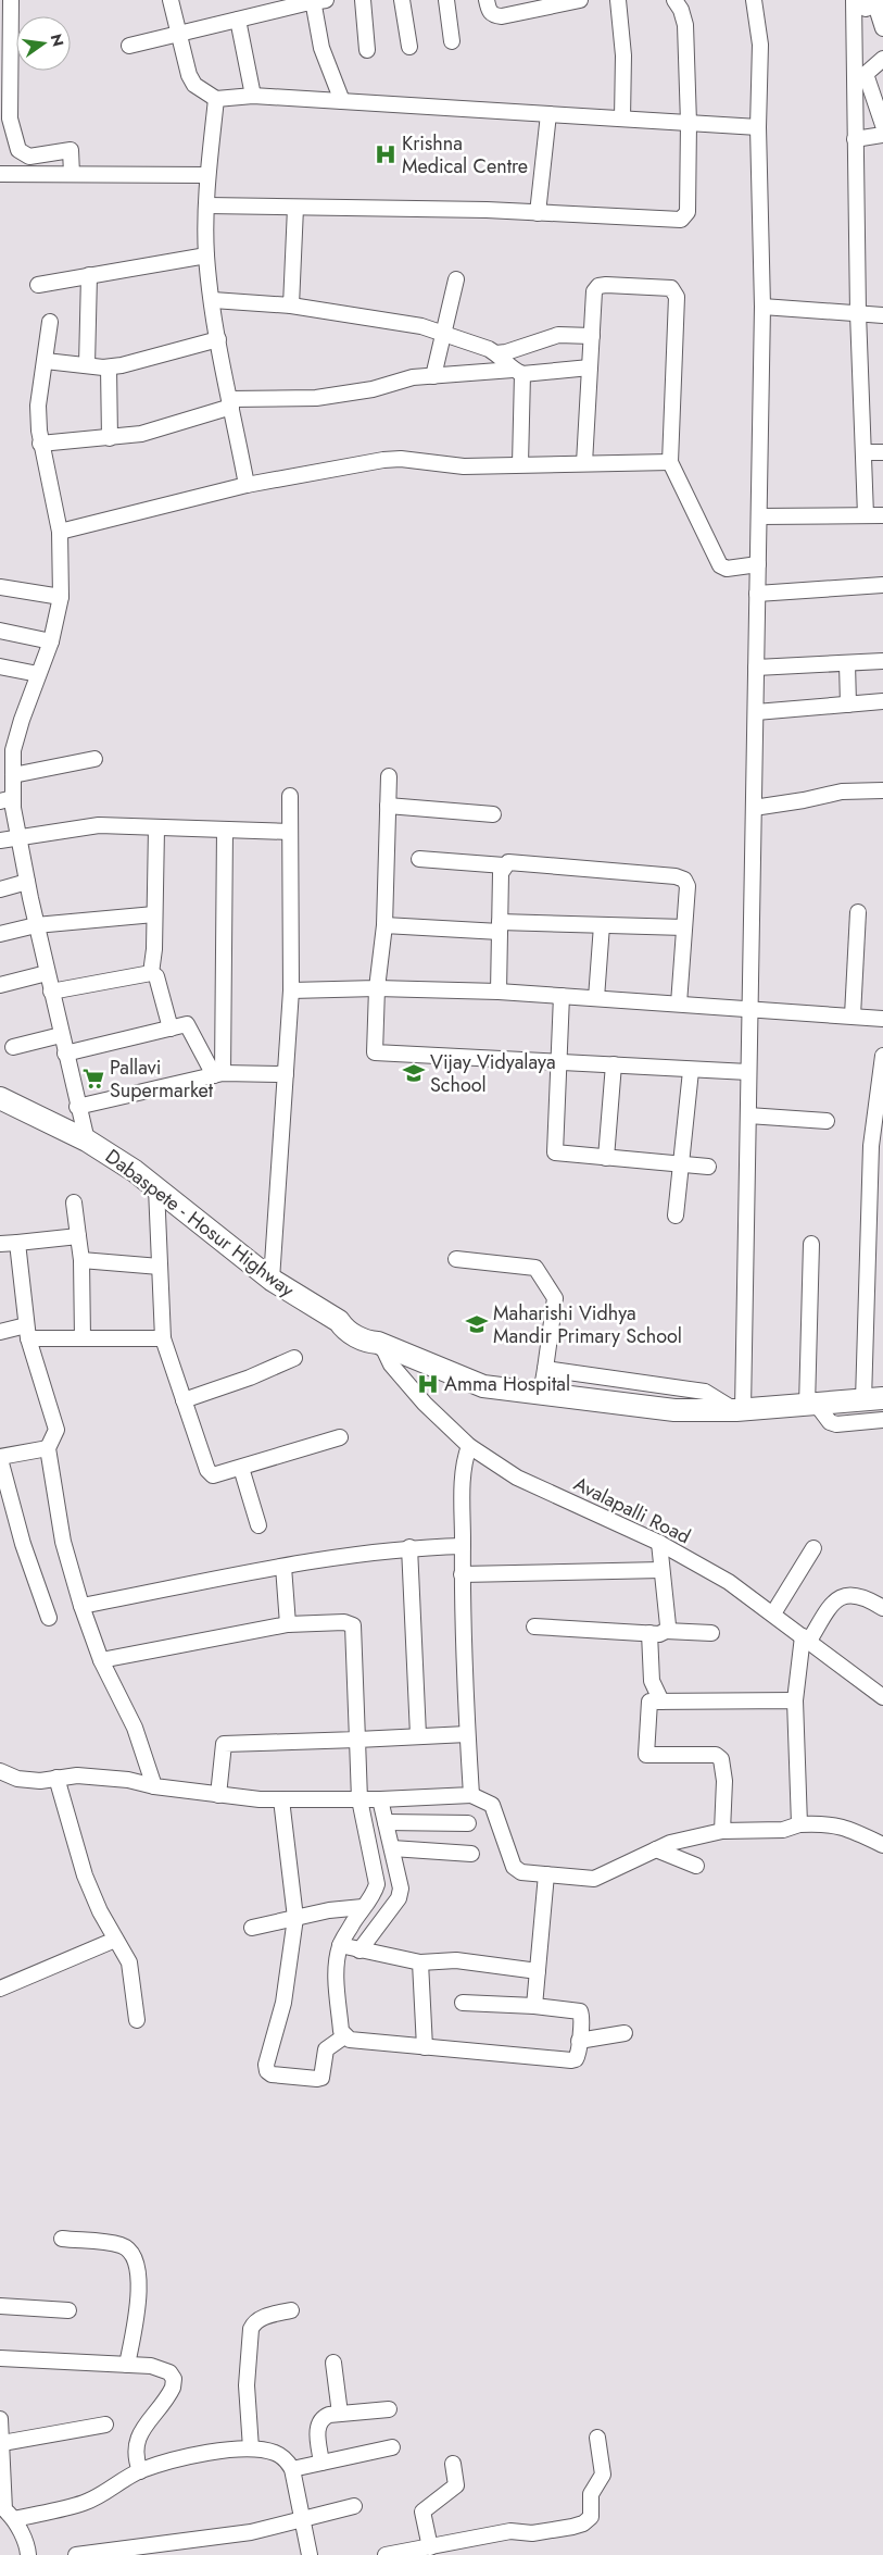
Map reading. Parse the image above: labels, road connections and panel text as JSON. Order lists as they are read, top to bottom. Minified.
{"streets":{"highway":["Dabaspete - Hosur Highway"],"street":["Avalapalli Road"]},"crossings":[["Dabaspete - Hosur Highway","Avalapalli Road"]],"places":{"hospital":["Krishna Medical Centre","Amma Hospital"],"school or university":["Vijay Vidyalaya School","Maharishi Vidhya Mandir Primary School"],"supermarket":["Pallavi Supermarket"]},"north":"right"}
